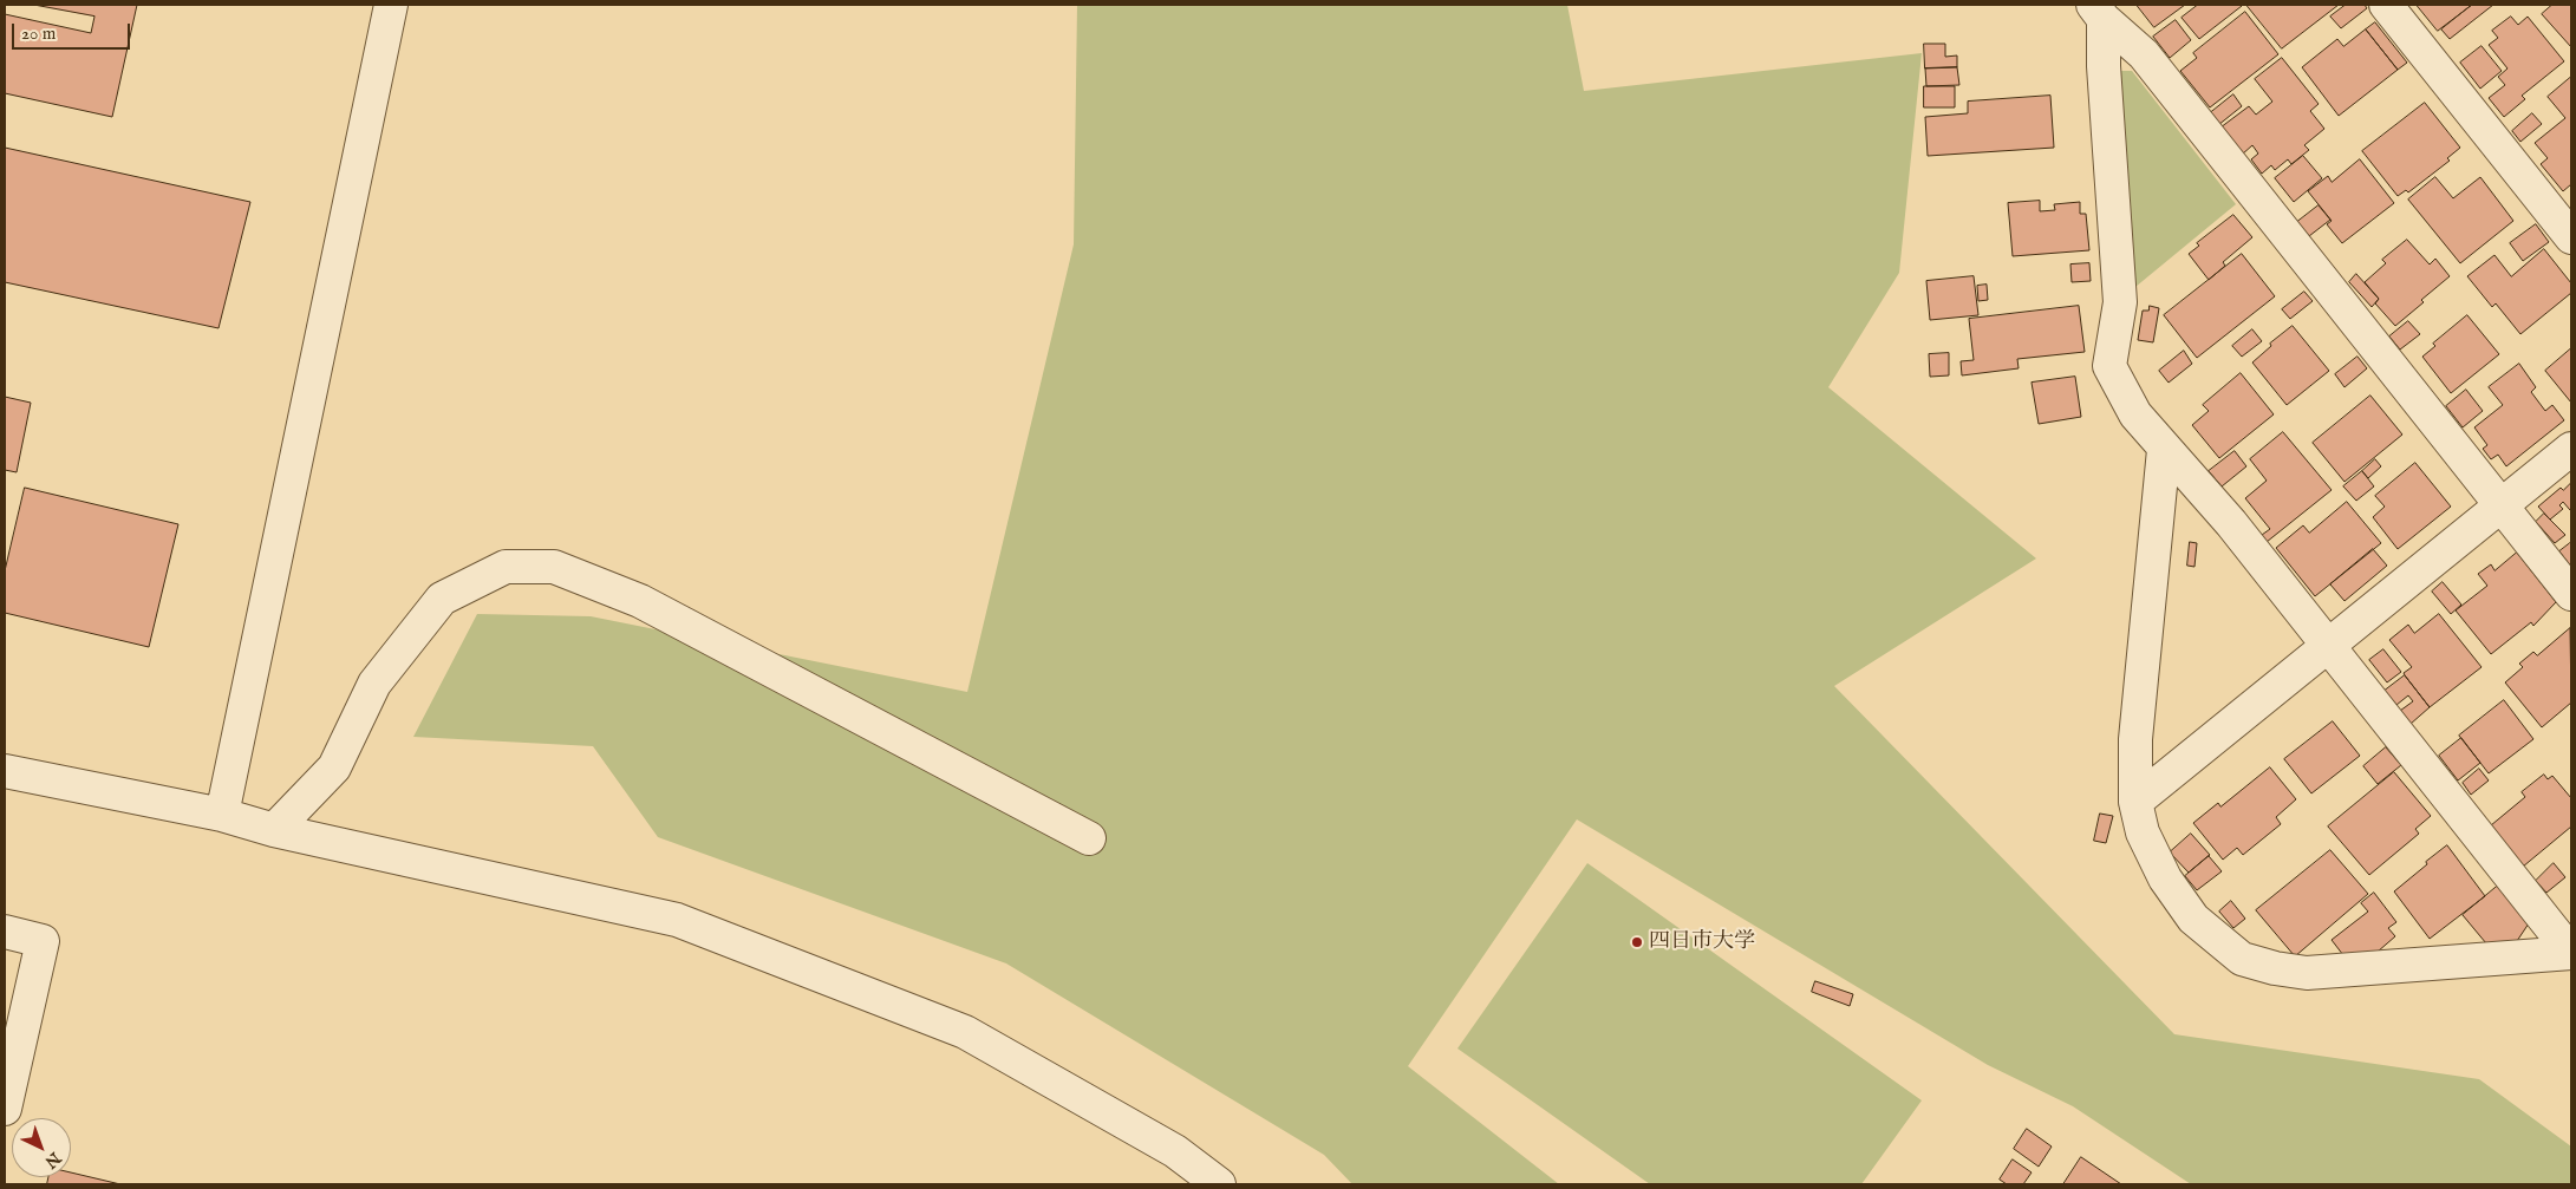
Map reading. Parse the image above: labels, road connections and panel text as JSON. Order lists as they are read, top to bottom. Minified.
{"places":["四日市大学"],"scale_bar":"20 m","north":"bottom right"}
